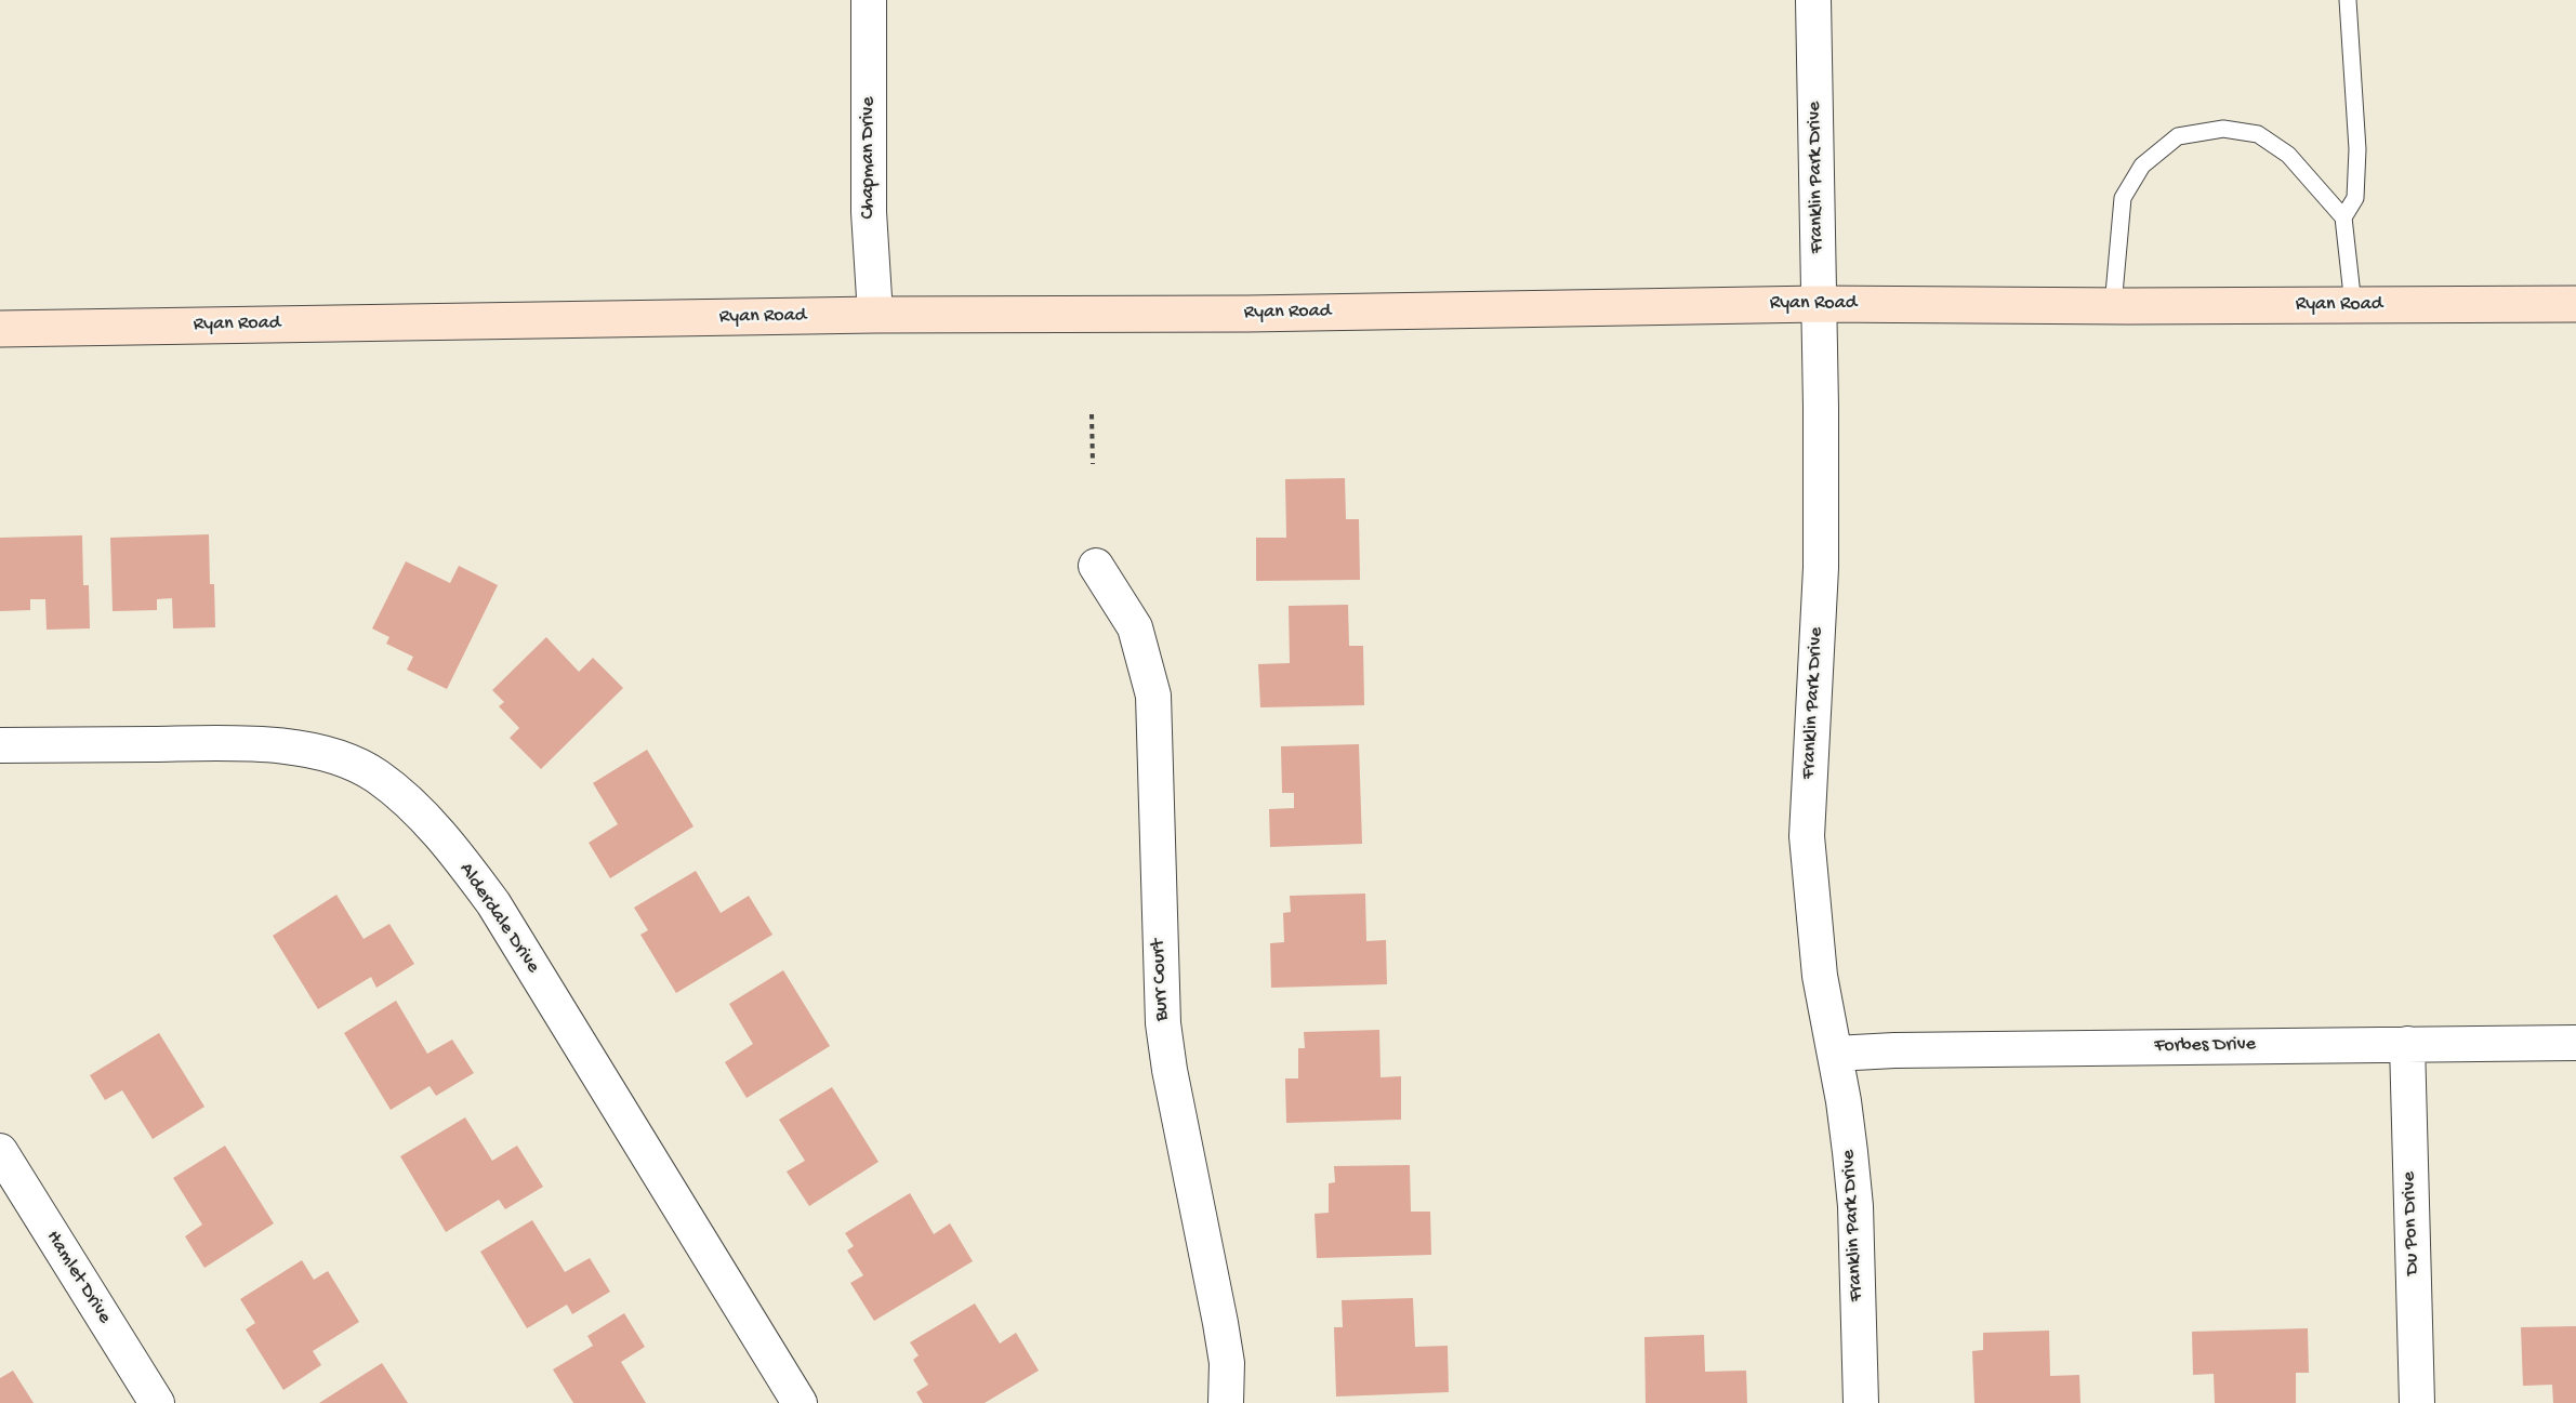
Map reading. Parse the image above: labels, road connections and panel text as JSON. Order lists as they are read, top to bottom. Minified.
{"streets":{"main road":["Ryan Road"],"street":["Chapman Drive","Franklin Park Drive","Alderdale Drive","Burr Court","Forbes Drive","Du Pon Drive","Hamlet Drive"]},"crossings":[["Chapman Drive","Ryan Road"],["Franklin Park Drive","Ryan Road"],["Franklin Park Drive","Forbes Drive"],["Forbes Drive","Du Pon Drive"]]}
